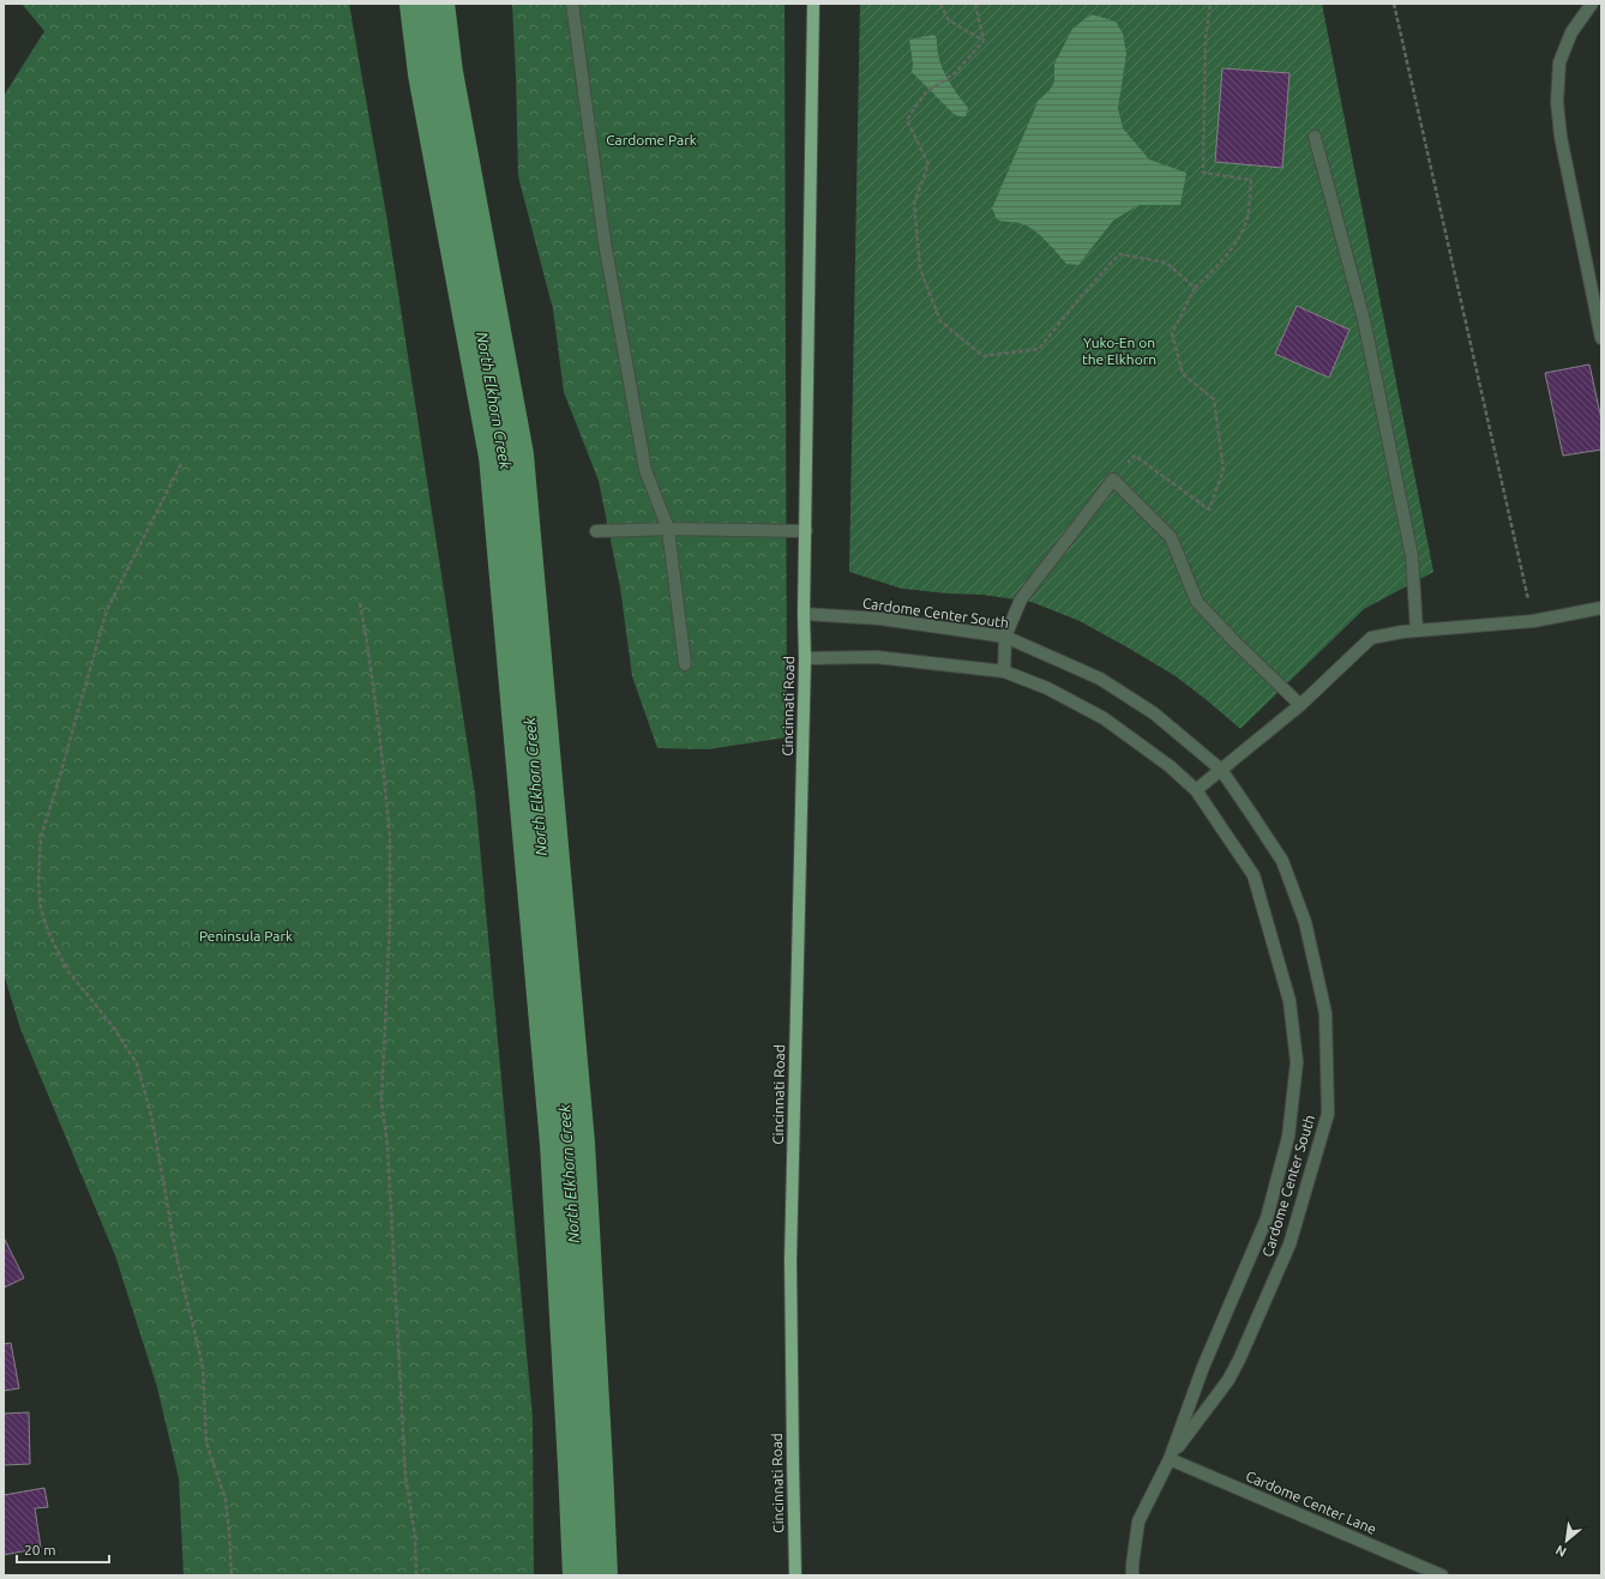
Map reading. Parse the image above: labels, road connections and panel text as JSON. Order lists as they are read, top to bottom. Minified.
{"streets":{"main road":["Cincinnati Road"],"street":["Cardome Center South","Cardome Center Lane"]},"crossings":[["Cardome Center South","Cincinnati Road"],["Cardome Center South","Cardome Center Lane"]],"water":["North Elkhorn Creek"],"parks":["Cardome Park","Yuko-En on the Elkhorn","Peninsula Park"],"scale_bar":"20 m","north":"bottom left"}
